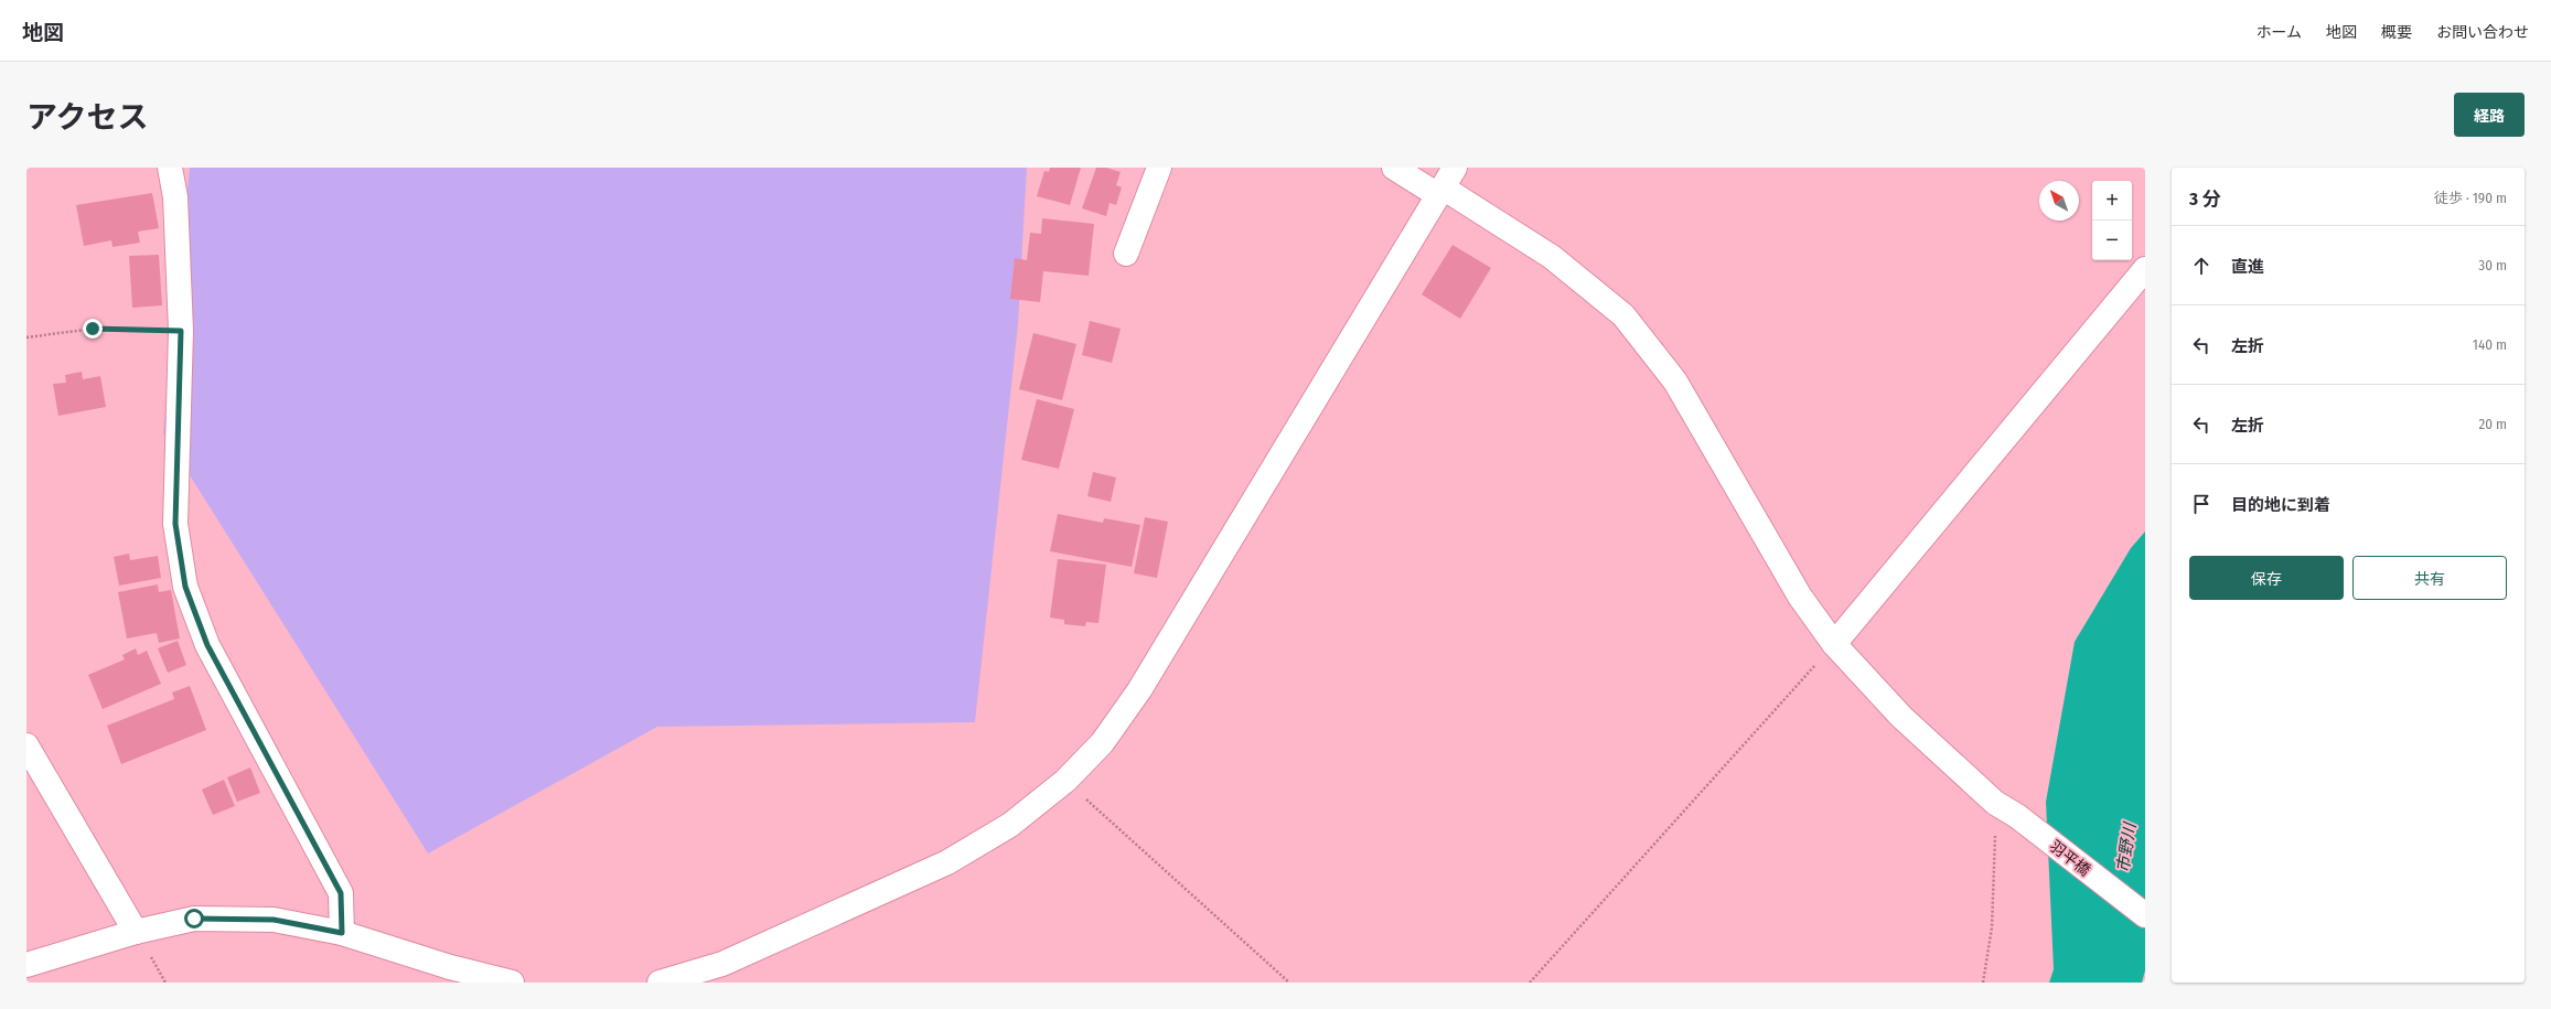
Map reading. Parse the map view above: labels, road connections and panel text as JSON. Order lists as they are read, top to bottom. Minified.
{"streets":{"street":["羽平橋"]},"water":["市野川"],"north":"top left","page":{"header":"地図","nav":["ホーム","地図","概要","お問い合わせ"],"title":"アクセス","buttons":["経路",["保存","共有"]],"heading":["3 分","徒歩 · 190 m"],"map_buttons":["+","−"],"list":[["直進","30 m"],["左折","140 m"],["左折","20 m"],"目的地に到着"]}}
